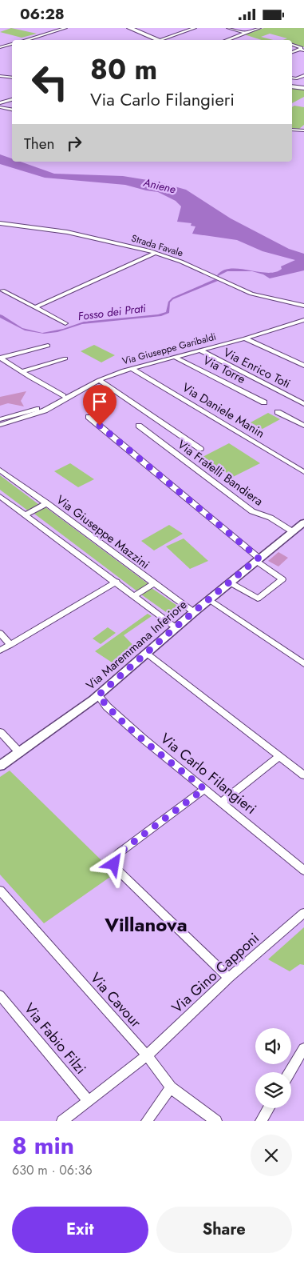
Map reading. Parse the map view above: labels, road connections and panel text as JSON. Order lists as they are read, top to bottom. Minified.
{"streets":{"main road":["Via Maremmana Inferiore"],"street":["Strada Favale","Via Giuseppe Garibaldi","Via Enrico Toti","Via Torre","Via Daniele Manin","Via Fratelli Bandiera","Via Giuseppe Mazzini","Via Carlo Filangieri","Via Gino Capponi","Via Cavour","Via Fabio Filzi"]},"crossings":[["Via Giuseppe Garibaldi","Via Enrico Toti"],["Via Giuseppe Garibaldi","Via Torre"],["Via Giuseppe Garibaldi","Via Daniele Manin"],["Via Fratelli Bandiera","Via Maremmana Inferiore"],["Via Giuseppe Mazzini","Via Maremmana Inferiore"],["Via Maremmana Inferiore","Via Carlo Filangieri"],["Via Gino Capponi","Via Cavour"],["Via Gino Capponi","Via Fabio Filzi"]],"districts":["Villanova"],"water":["Aniene","Fosso dei Prati"],"page":{"status":"06:28","turn":["80 m","Via Carlo Filangieri"],"then":"Then","heading":["8 min","630 m · 06:36"],"buttons":["Exit","Share"]}}
